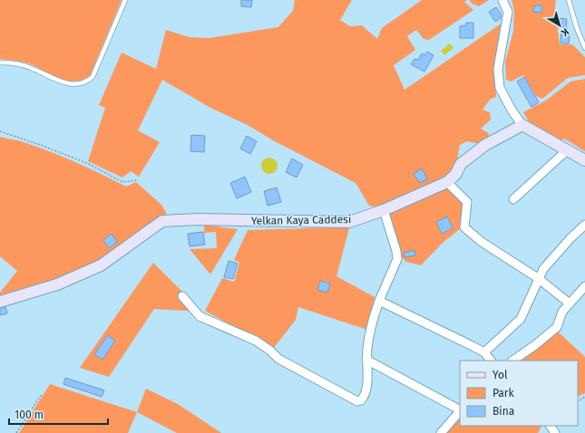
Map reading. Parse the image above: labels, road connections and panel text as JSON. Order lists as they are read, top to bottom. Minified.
{"streets":{"street":["Yelkan Kaya Caddesi"]},"legend":["Yol","Park","Bina"],"scale_bar":"100 m","north":"bottom right"}
